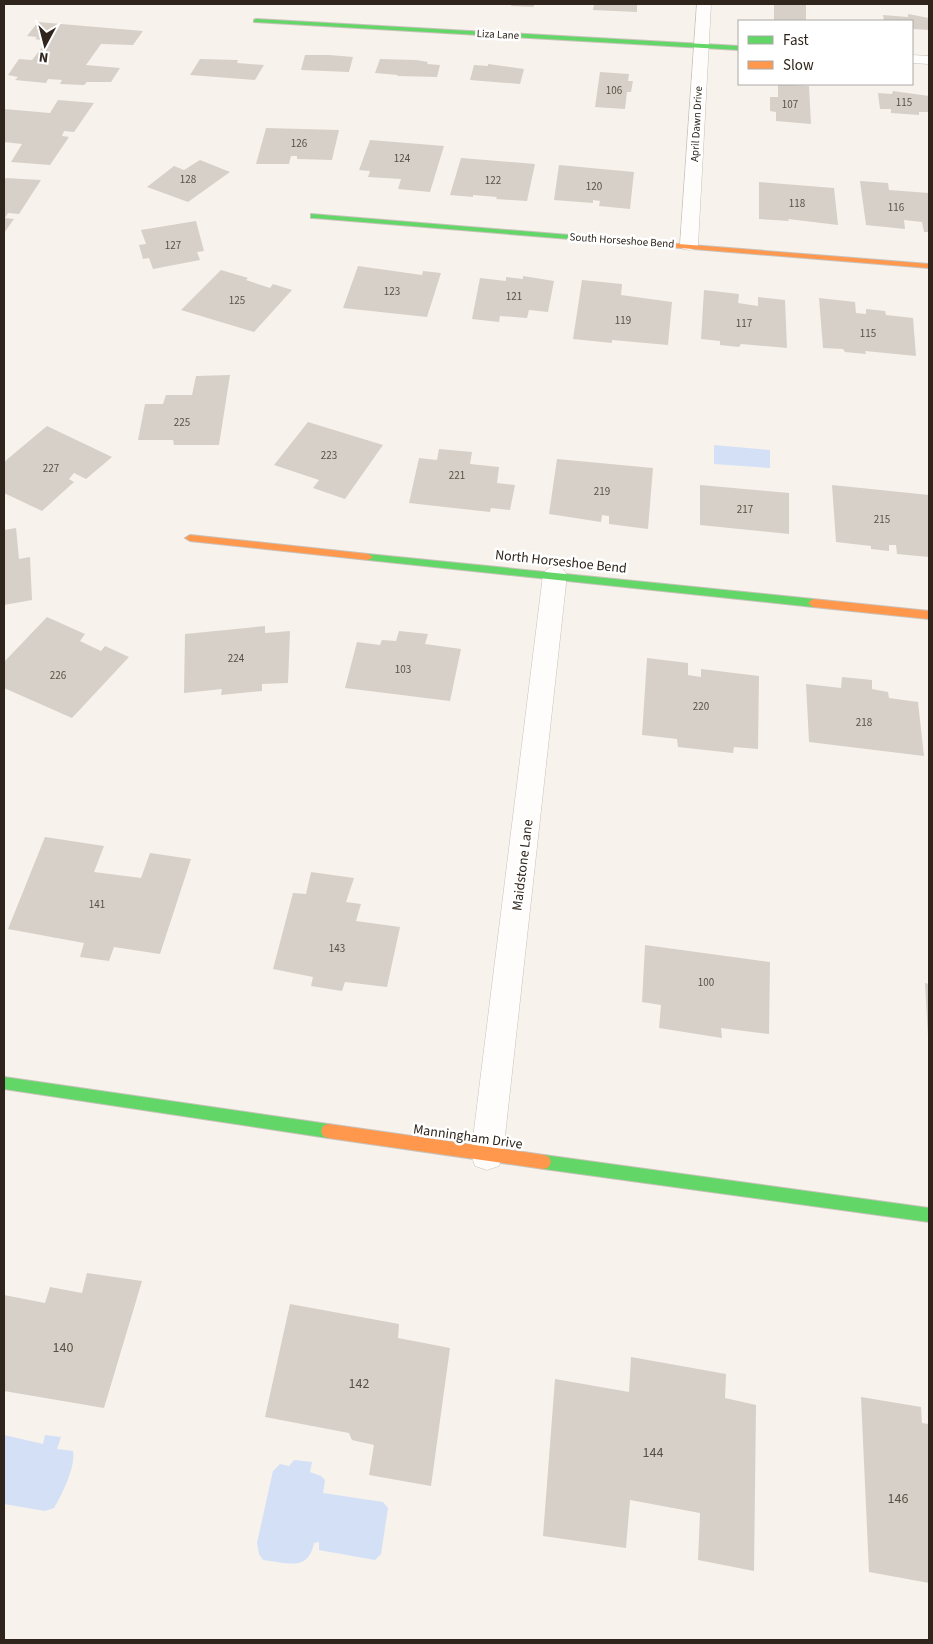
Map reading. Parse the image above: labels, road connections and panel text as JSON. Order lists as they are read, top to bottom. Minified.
{"streets":{"street":["Liza Lane","April Dawn Drive","South Horseshoe Bend","North Horseshoe Bend","Maidstone Lane","Manningham Drive"]},"crossings":[["Liza Lane","April Dawn Drive"],["April Dawn Drive","South Horseshoe Bend"],["North Horseshoe Bend","Maidstone Lane"],["Maidstone Lane","Manningham Drive"]],"house_numbers":["106","115","107","126","124","128","122","120","118","116","127","123","121","125","119","117","115","225","223","227","221","219","217","215","224","103","226","220","218","141","143","100","140","142","144","146"],"legend":["Fast","Slow"],"north":"bottom"}
